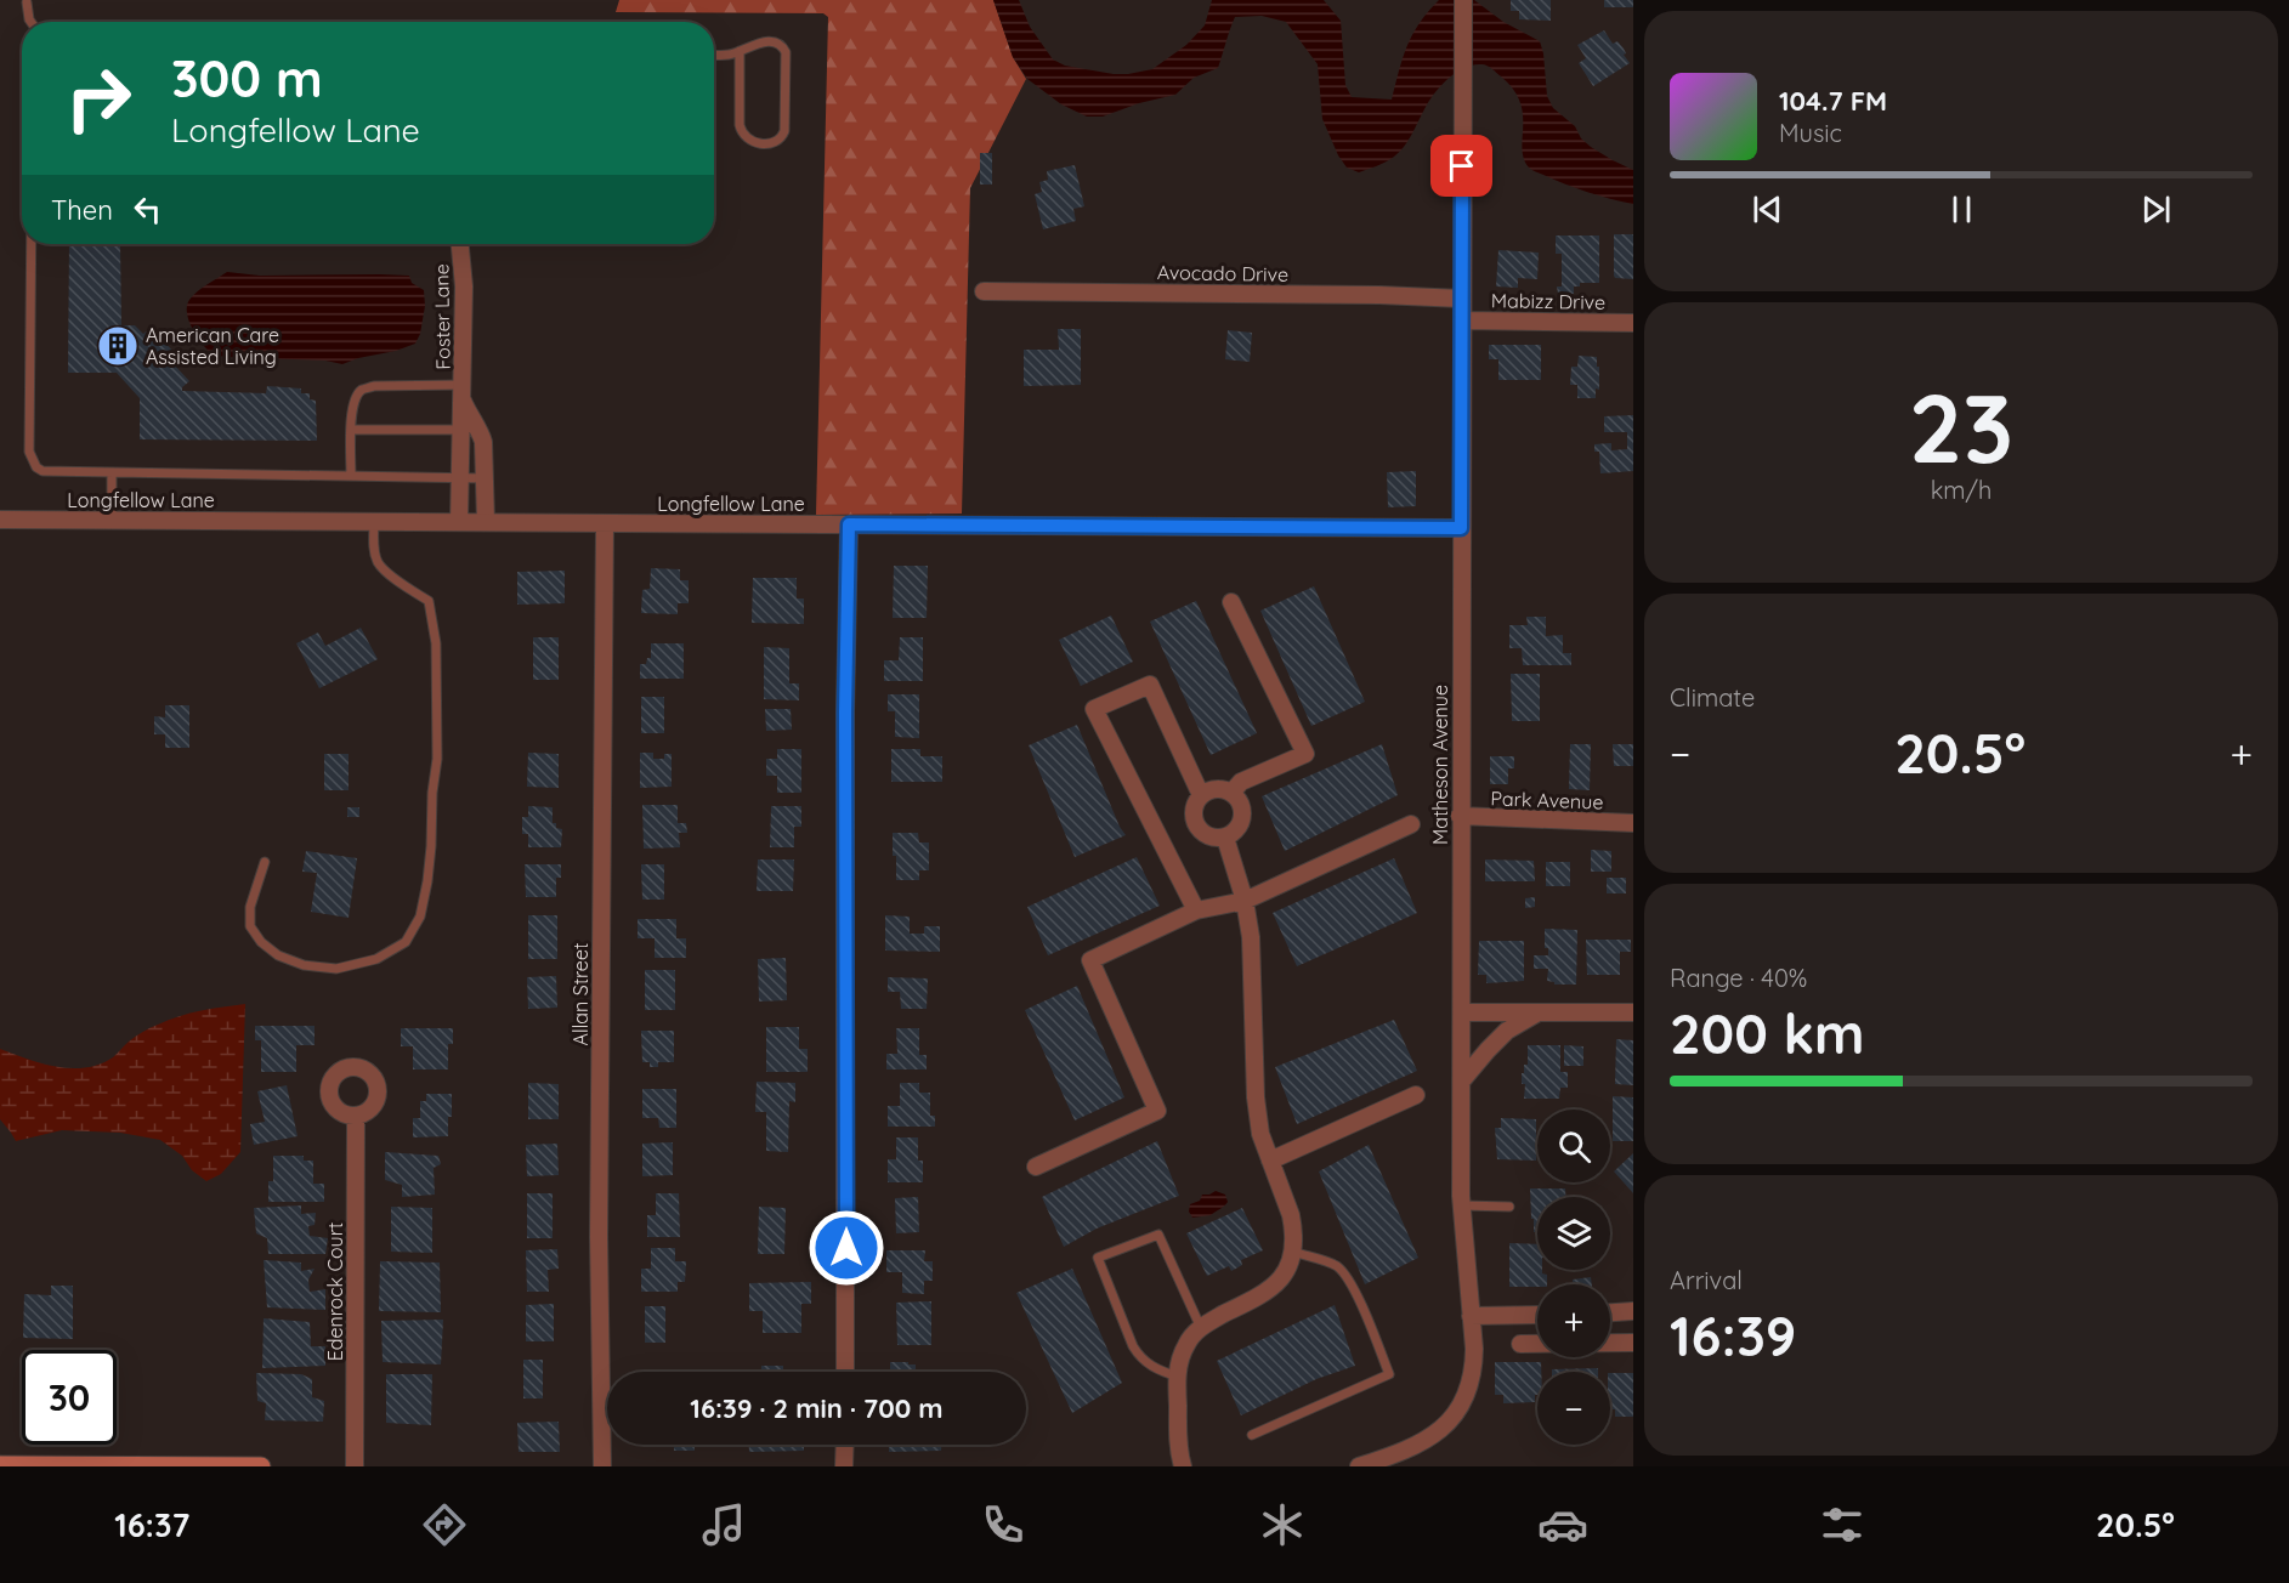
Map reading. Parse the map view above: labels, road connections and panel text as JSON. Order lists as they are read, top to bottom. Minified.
{"streets":{"street":["Avocado Drive","Mabizz Drive","Foster Lane","Longfellow Lane","Matheson Avenue","Park Avenue","Allan Street","Edenrock Court"]},"crossings":[["Avocado Drive","Matheson Avenue"],["Mabizz Drive","Matheson Avenue"],["Foster Lane","Longfellow Lane"],["Longfellow Lane","Matheson Avenue"],["Longfellow Lane","Allan Street"],["Matheson Avenue","Park Avenue"]],"places":{"building":["American Care Assisted Living"]},"page":{"turn":["300 m","Longfellow Lane"],"song":["104.7 FM","Music"],"then":"Then","tile":[["23","km/h"],"Climate",["Range · 40%","200 km"],["Arrival","16:39"]],"heat":["−","20.5°","+"],"map_buttons":["+","−"],"limit":"30","trip":"16:39 · 2 min · 700 m","tabs":["16:37","20.5°"]}}
